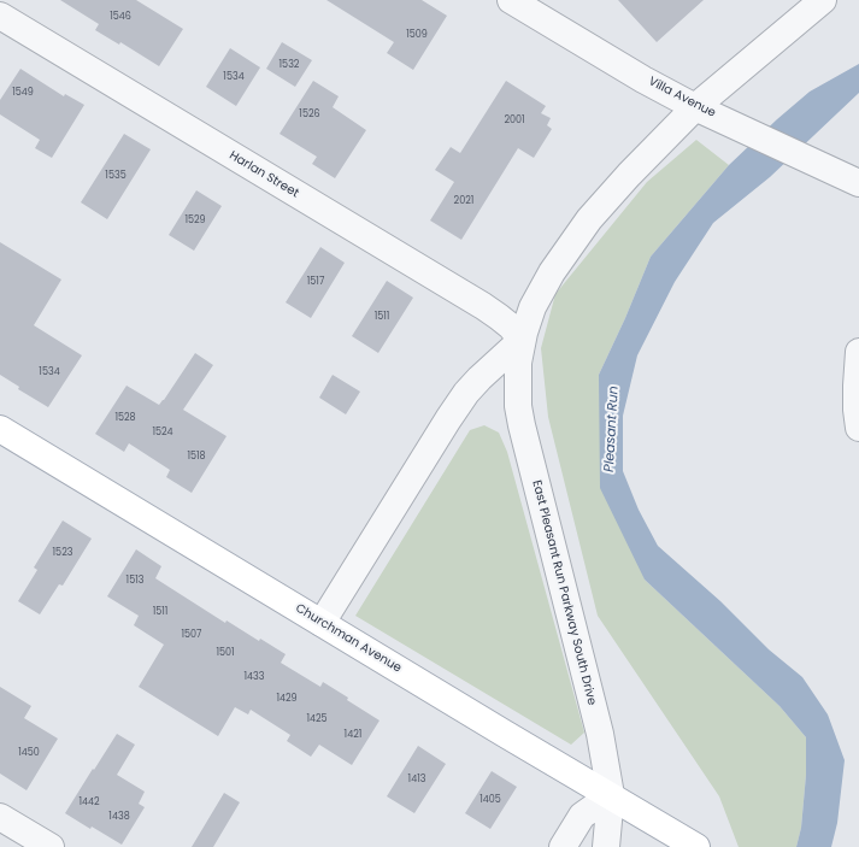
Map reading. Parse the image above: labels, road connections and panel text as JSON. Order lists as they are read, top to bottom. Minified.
{"streets":{"main road":["Churchman Avenue"],"street":["Villa Avenue","Harlan Street","East Pleasant Run Parkway South Drive"]},"crossings":[["Villa Avenue","East Pleasant Run Parkway South Drive"],["Harlan Street","East Pleasant Run Parkway South Drive"],["East Pleasant Run Parkway South Drive","Churchman Avenue"]],"water":["Pleasant Run"],"house_numbers":["1546","1509","1532","1534","1549","1526","2001","1535","2021","1529","1517","1511","1534","1528","1524","1518","1523","1513","1511","1507","1501","1433","1429","1425","1421","1450","1413","1405","1442","1438"]}
